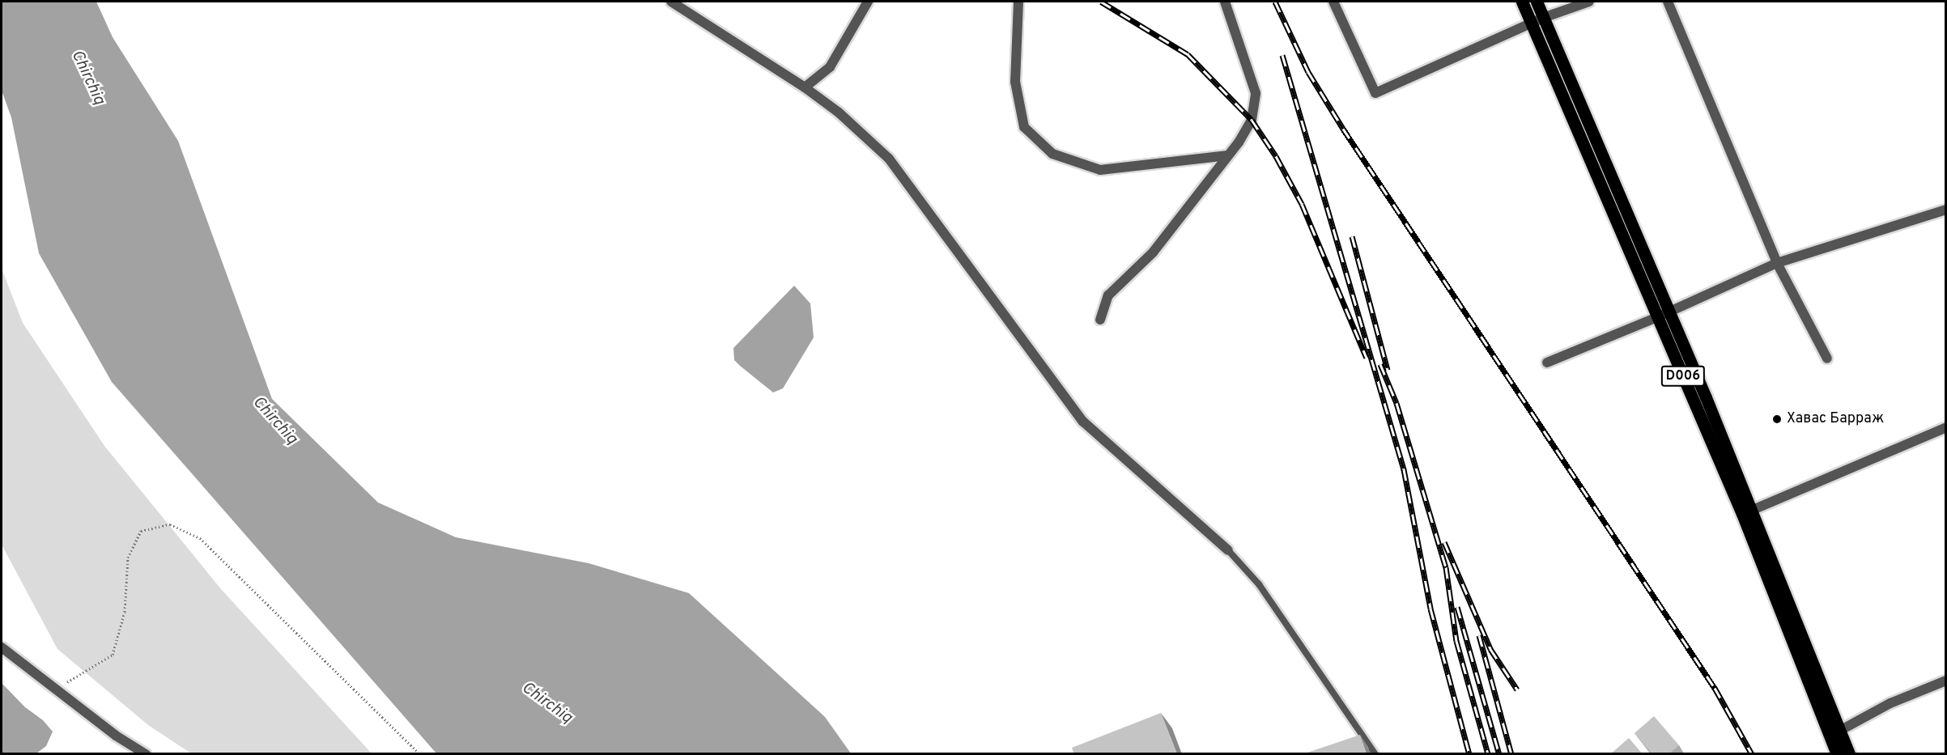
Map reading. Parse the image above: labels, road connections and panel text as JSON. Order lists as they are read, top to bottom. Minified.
{"streets":{"main road":["D006"]},"water":["Chirchiq"],"places":["Хавас Барраж"]}
